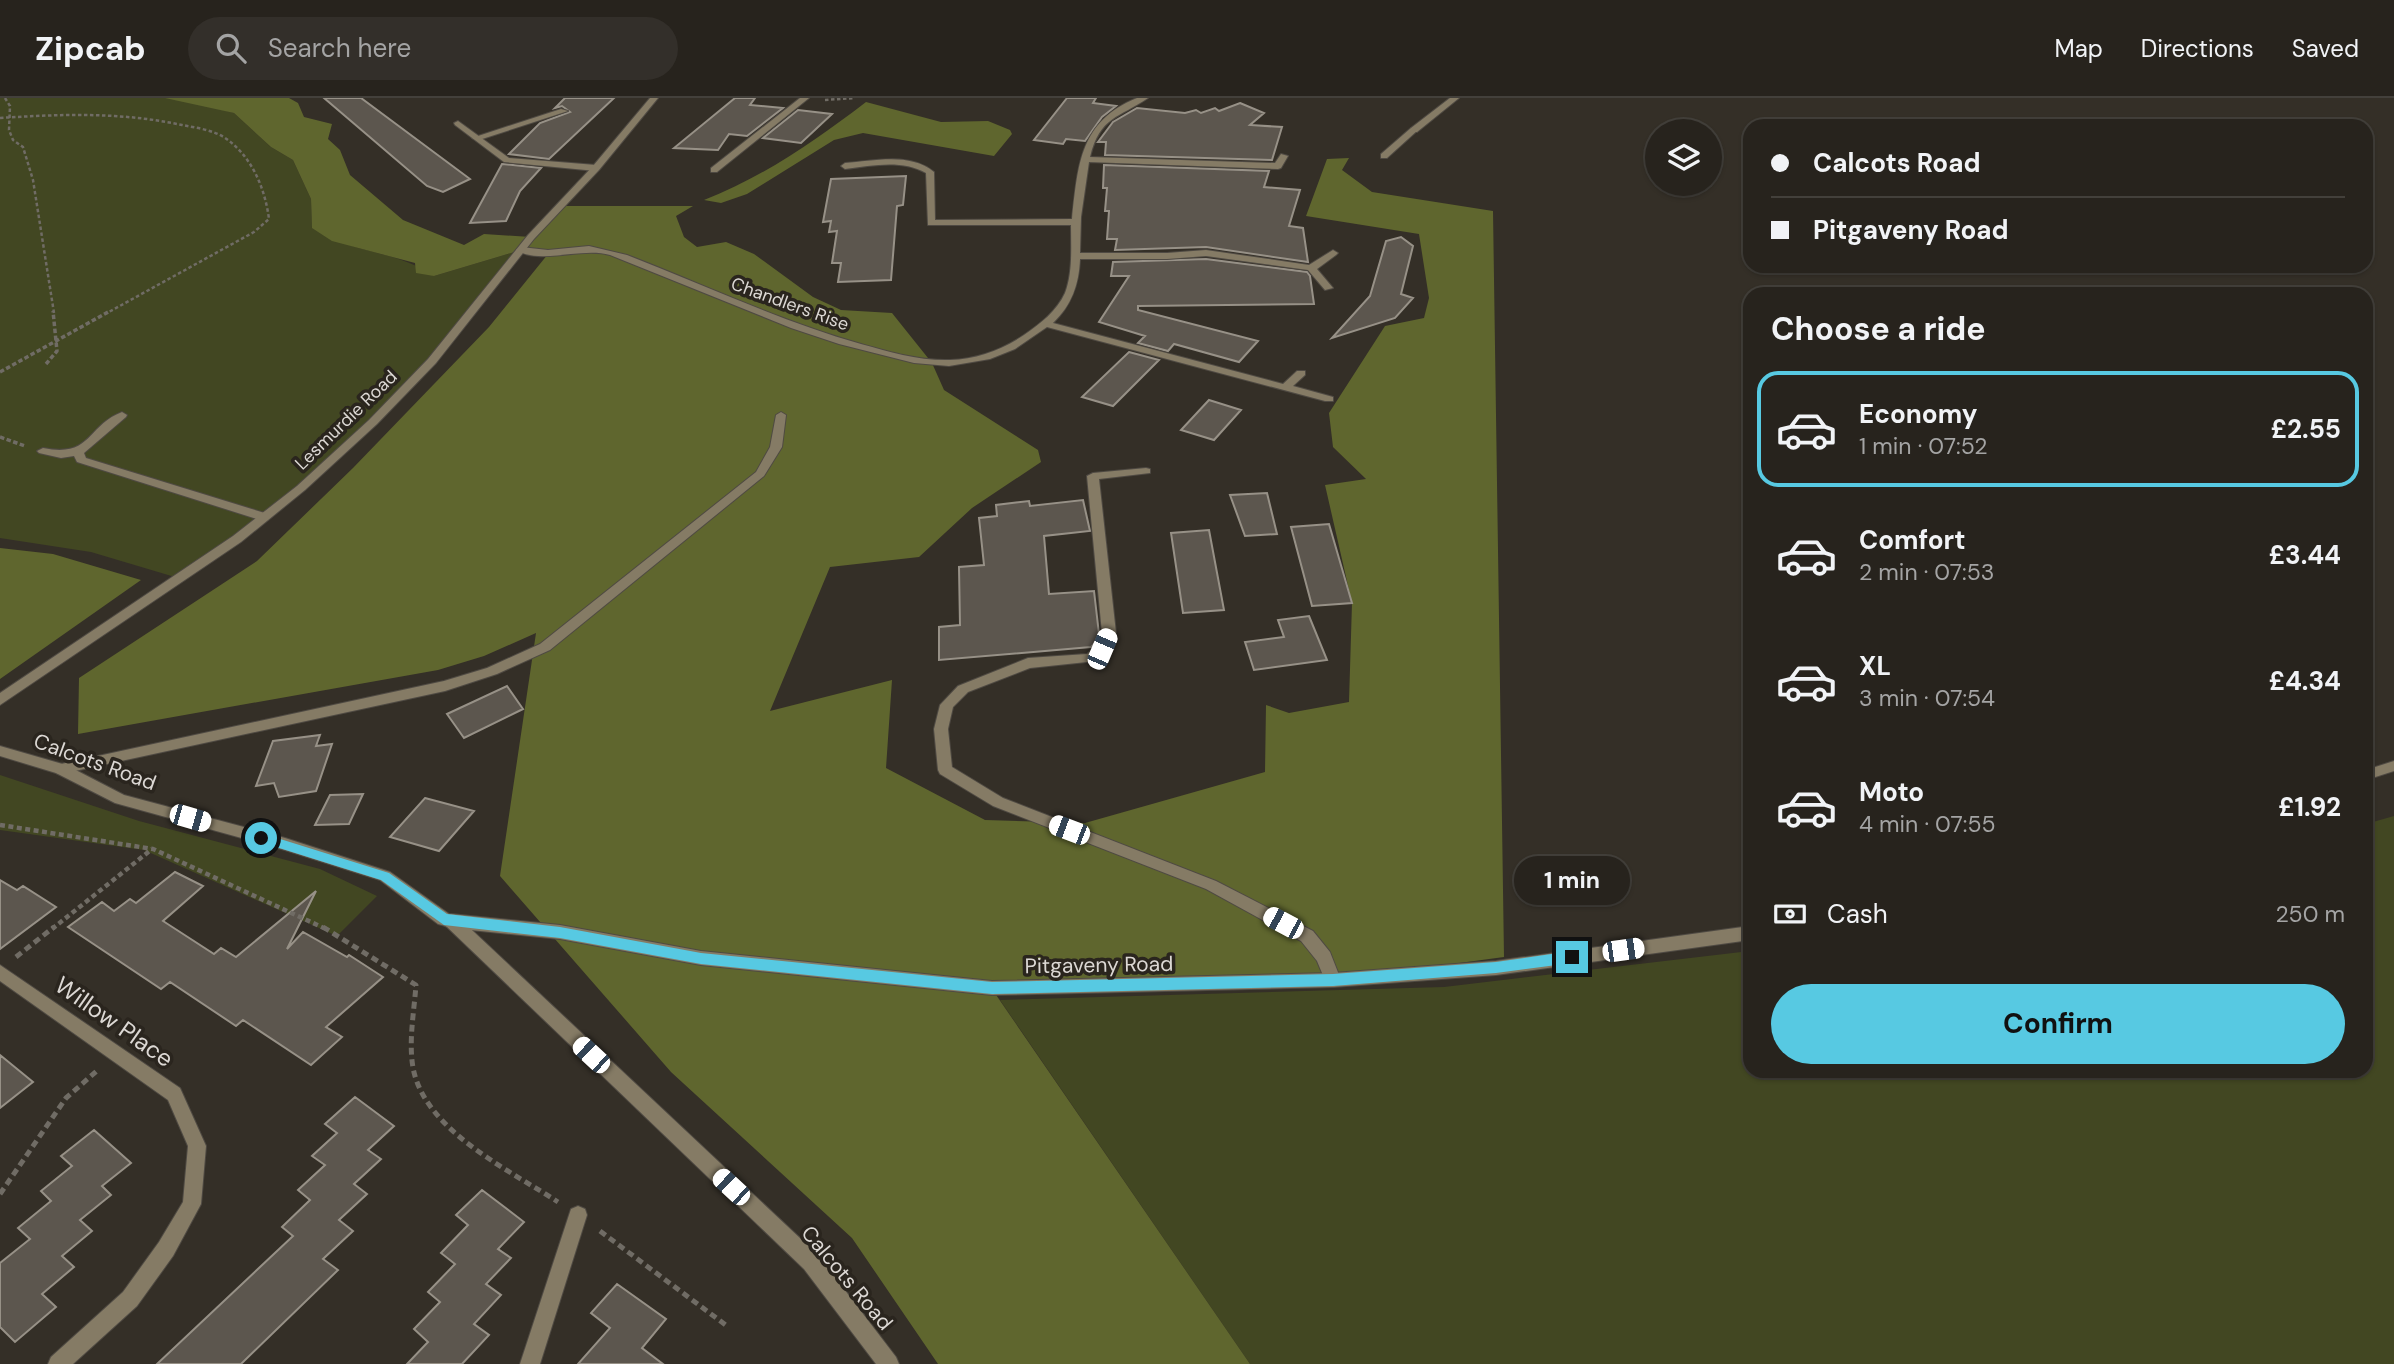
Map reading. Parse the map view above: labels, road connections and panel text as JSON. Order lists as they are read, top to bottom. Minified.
{"streets":{"street":["Chandlers Rise","Lesmurdie Road","Calcots Road","Pitgaveny Road","Willow Place"]},"crossings":[["Chandlers Rise","Lesmurdie Road"],["Calcots Road","Pitgaveny Road"]],"page":{"header":"Zipcab","search":"Search here","nav":["Map","Directions","Saved"],"banner":["Calcots Road","Pitgaveny Road"],"heading":"Choose a ride","list":[{"name":"Economy","note":"1 min · 07:52","value":"£2.55"},{"name":"Comfort","note":"2 min · 07:53","value":"£3.44"},{"name":"XL","note":"3 min · 07:54","value":"£4.34"},{"name":"Moto","note":"4 min · 07:55","value":"£1.92"}],"bubble":"1 min","pay":["Cash","250 m"],"buttons":"Confirm"}}
